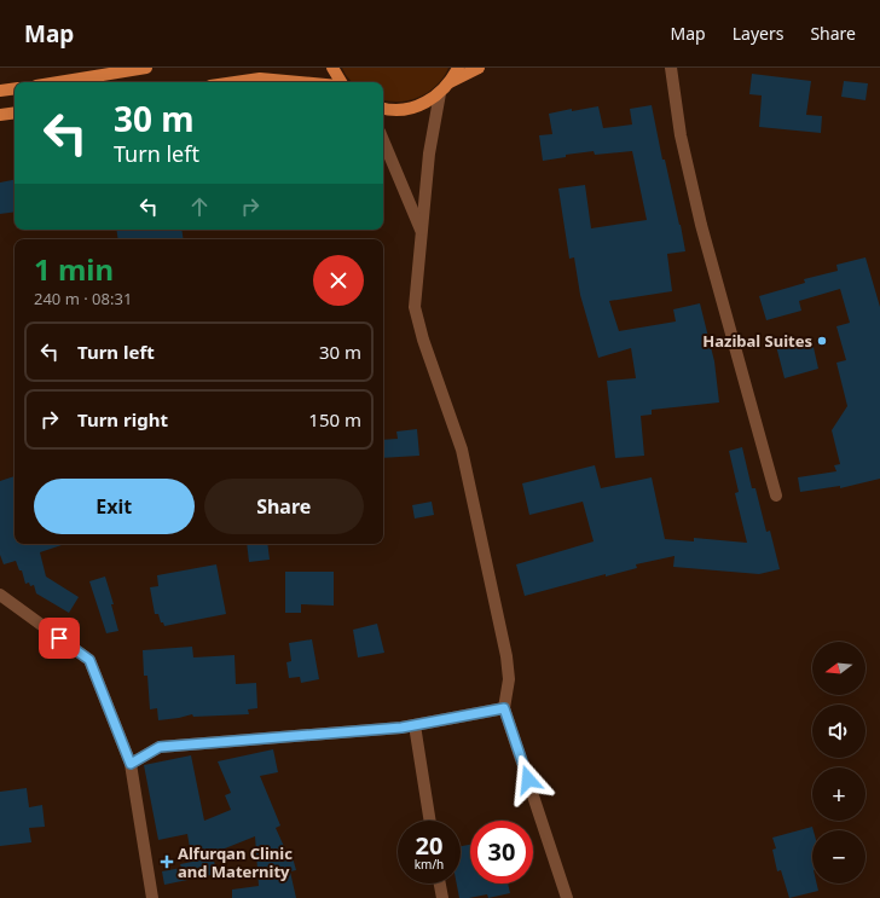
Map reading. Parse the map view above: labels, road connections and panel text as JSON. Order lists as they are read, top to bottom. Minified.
{"places":{"other":["Hazibal Suites"],"health":["Alfurqan Clinic and Maternity"]},"north":"left","page":{"header":"Map","nav":["Map","Layers","Share"],"turn":["30 m","Turn left"],"heading":["1 min","240 m · 08:31"],"list":[{"name":"Turn left","value":"30 m"},{"name":"Turn right","value":"150 m"}],"buttons":["Exit","Share"],"map_buttons":["+","−"],"speed":"20 km/h","limit":"30"}}
